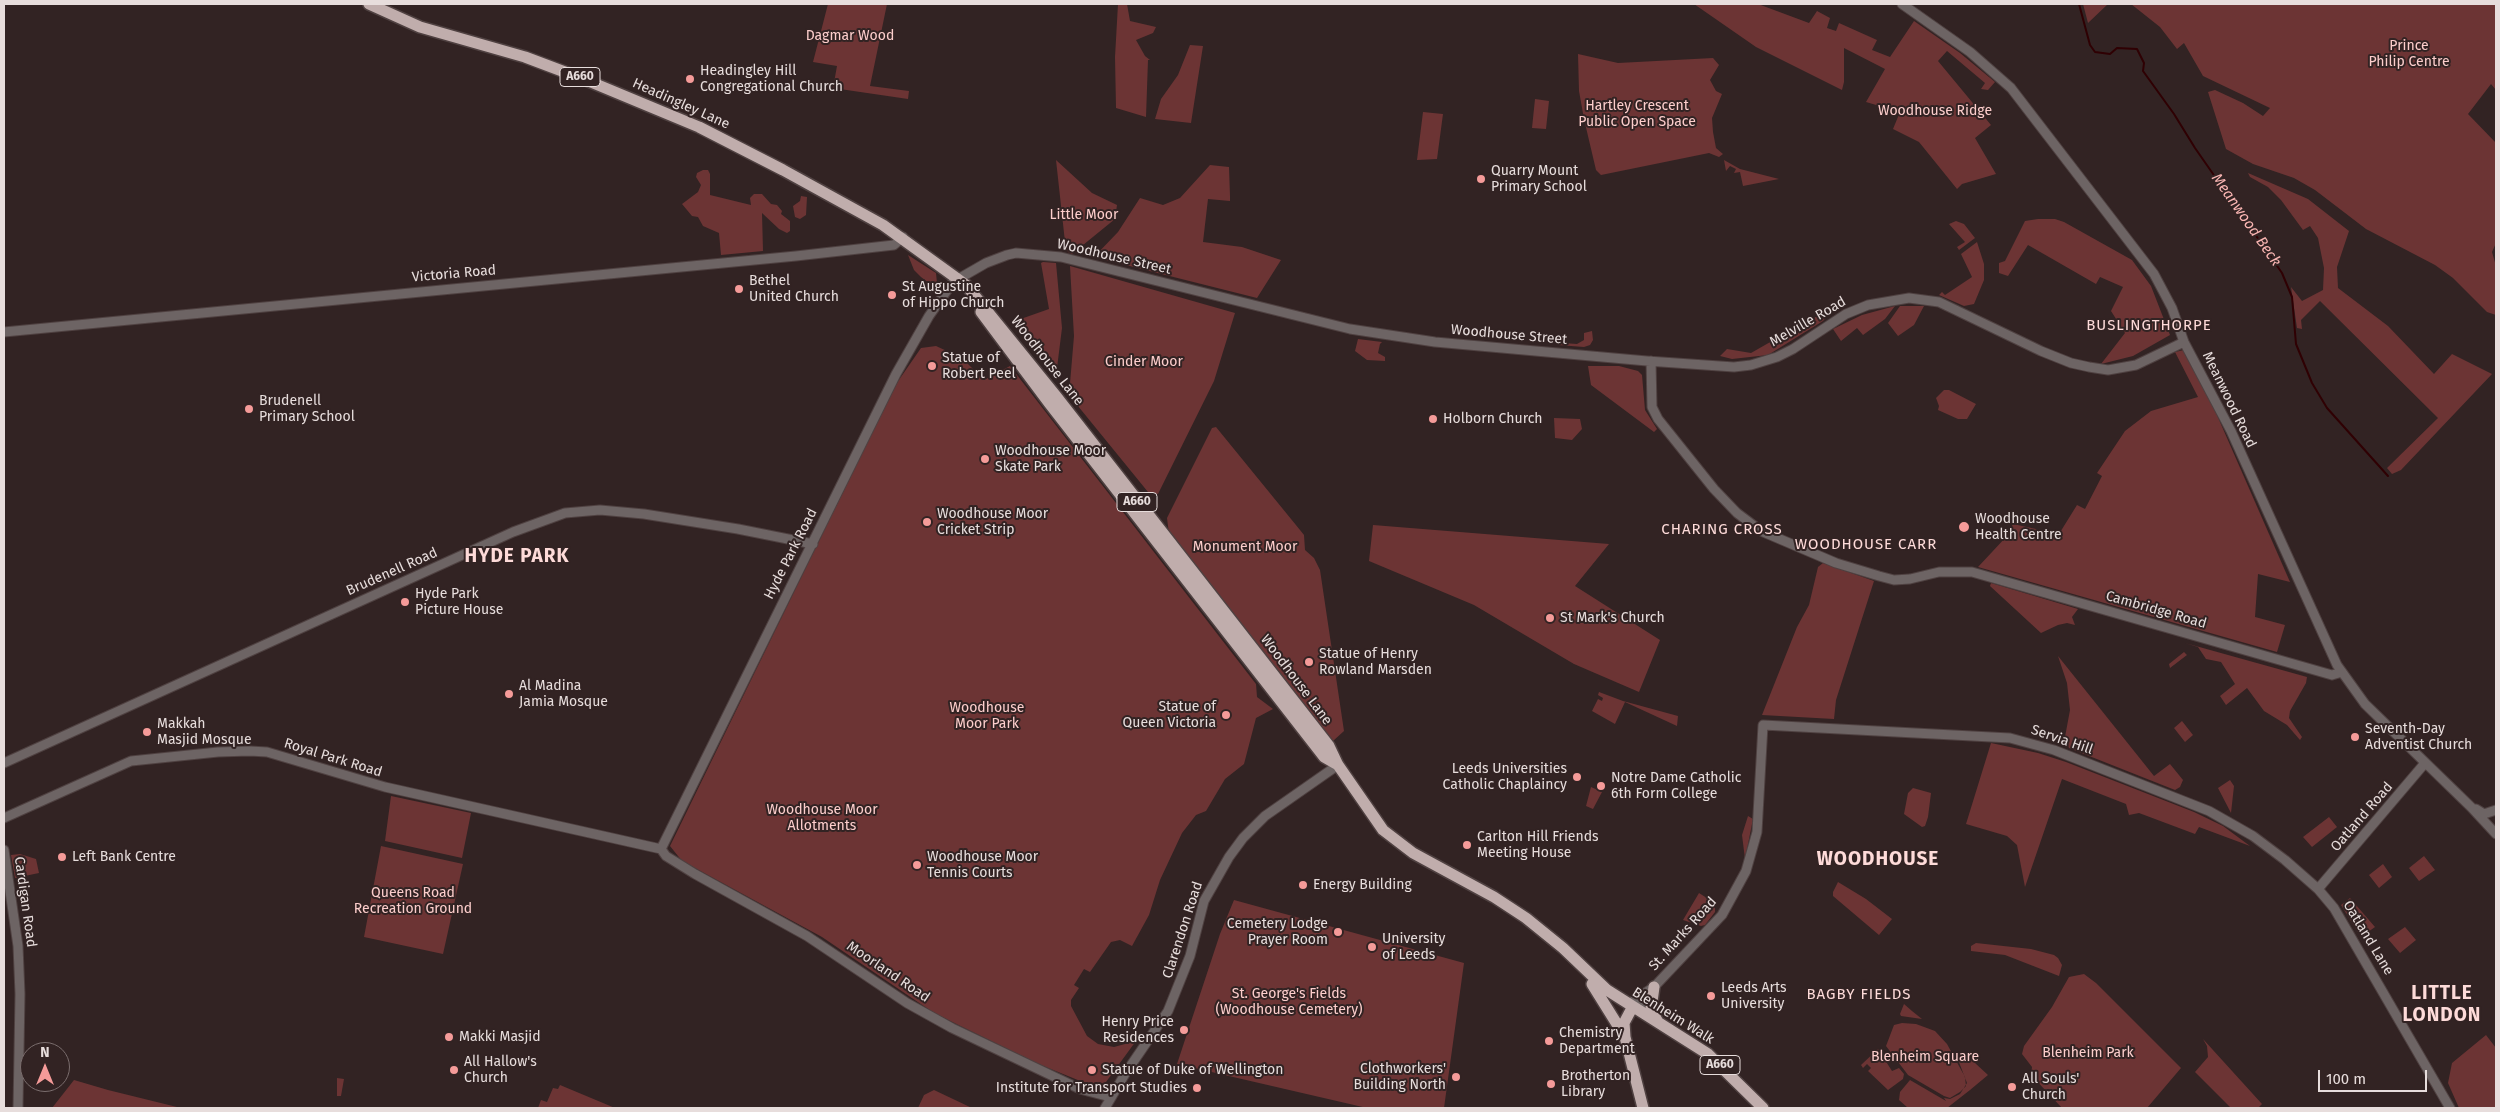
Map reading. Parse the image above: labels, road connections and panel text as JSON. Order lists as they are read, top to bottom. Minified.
{"streets":{"highway":["A660","Headingley Lane","Woodhouse Lane","Blenheim Walk"],"street":["Woodhouse Street","Victoria Road","Melville Road","Meanwood Road","Hyde Park Road","Brudenell Road","Cambridge Road","Servia Hill","Royal Park Road","Oatland Road","Cardigan Road","Clarendon Road","St. Marks Road","Oatland Lane","Moorland Road"]},"crossings":[["A660","Woodhouse Lane"],["A660","St. Marks Road"],["A660","Blenheim Walk"],["Headingley Lane","Woodhouse Street"],["Headingley Lane","Victoria Road"],["Headingley Lane","Woodhouse Lane"],["Headingley Lane","Hyde Park Road"],["Woodhouse Street","Melville Road"],["Woodhouse Street","Woodhouse Lane"],["Woodhouse Street","Hyde Park Road"],["Woodhouse Street","Cambridge Road"],["Melville Road","Meanwood Road"],["Melville Road","Cambridge Road"],["Woodhouse Lane","Hyde Park Road"],["Woodhouse Lane","Clarendon Road"],["Woodhouse Lane","Blenheim Walk"],["Meanwood Road","Cambridge Road"],["Meanwood Road","Oatland Road"],["Hyde Park Road","Brudenell Road"],["Hyde Park Road","Royal Park Road"],["Hyde Park Road","Moorland Road"],["Servia Hill","Oatland Road"],["Servia Hill","St. Marks Road"],["Servia Hill","Oatland Lane"],["Royal Park Road","Moorland Road"],["Oatland Road","Oatland Lane"],["Clarendon Road","Moorland Road"],["St. Marks Road","Blenheim Walk"]],"districts":["BUSLINGTHORPE","CHARING CROSS","WOODHOUSE CARR","HYDE PARK","WOODHOUSE","LITTLE LONDON","BAGBY FIELDS"],"water":["Meanwood Beck"],"parks":["Dagmar Wood","Prince Philip Centre","Hartley Crescent Public Open Space","Woodhouse Ridge","Little Moor","Cinder Moor","Monument Moor","Woodhouse Moor Park","Woodhouse Moor Allotments","Queens Road Recreation Ground","St. George's Fields (Woodhouse Cemetery)","Blenheim Park","Blenheim Square"],"places":["Headingley Hill Congregational Church","Quarry Mount Primary School","Bethel United Church","St Augustine of Hippo Church","Statue of Robert Peel","Brudenell Primary School","Holborn Church","Woodhouse Moor Skate Park","Woodhouse Moor Cricket Strip","Woodhouse Health Centre","Hyde Park Picture House","St Mark's Church","Statue of Henry Rowland Marsden","Al Madina Jamia Mosque","Statue of Queen Victoria","Makkah Masjid Mosque","Seventh-Day Adventist Church","Leeds Universities Catholic Chaplaincy","Notre Dame Catholic 6th Form College","Carlton Hill Friends Meeting House","Left Bank Centre","Woodhouse Moor Tennis Courts","Energy Building","Cemetery Lodge Prayer Room","University of Leeds","Leeds Arts University","Henry Price Residences","Makki Masjid","Chemistry Department","All Hallow's Church","Statue of Duke of Wellington","Clothworkers' Building North","Brotherton Library","All Souls' Church","Institute for Transport Studies"],"scale_bar":"100 m","north":"top"}
